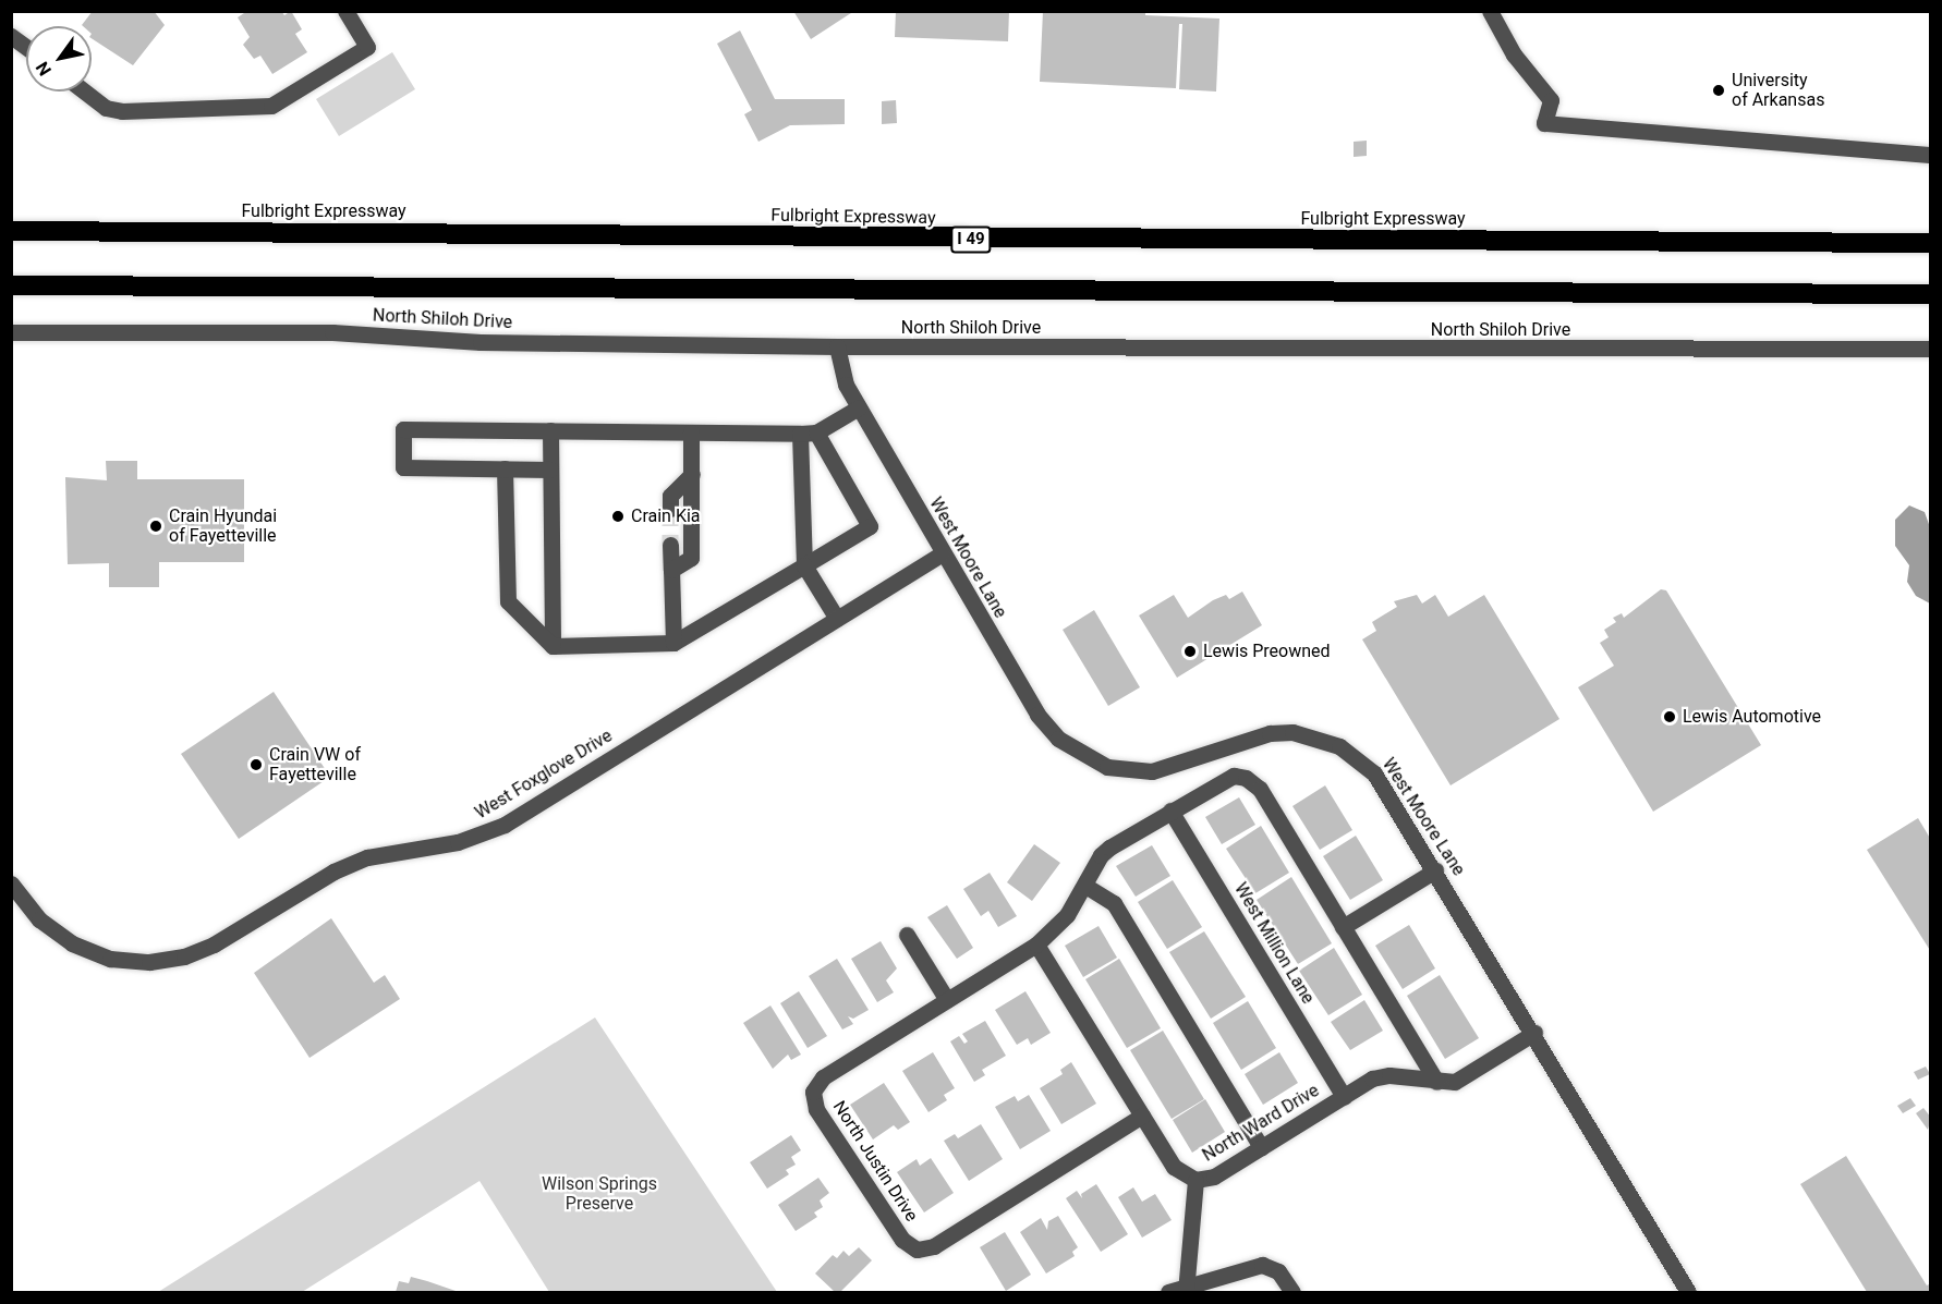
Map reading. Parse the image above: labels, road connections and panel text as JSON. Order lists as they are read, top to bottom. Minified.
{"streets":{"highway":["Fulbright Expressway","I 49"],"street":["North Shiloh Drive","West Moore Lane","West Foxglove Drive","West Million Lane","North Ward Drive","North Justin Drive"]},"crossings":[["North Shiloh Drive","West Moore Lane"],["West Moore Lane","West Foxglove Drive"],["West Moore Lane","North Ward Drive"],["West Million Lane","North Ward Drive"],["West Million Lane","North Justin Drive"],["North Ward Drive","North Justin Drive"]],"parks":["Wilson Springs Preserve"],"places":["University of Arkansas","Crain Kia","Crain Hyundai of Fayetteville","Lewis Preowned","Lewis Automotive","Crain VW of Fayetteville"],"north":"bottom left"}
